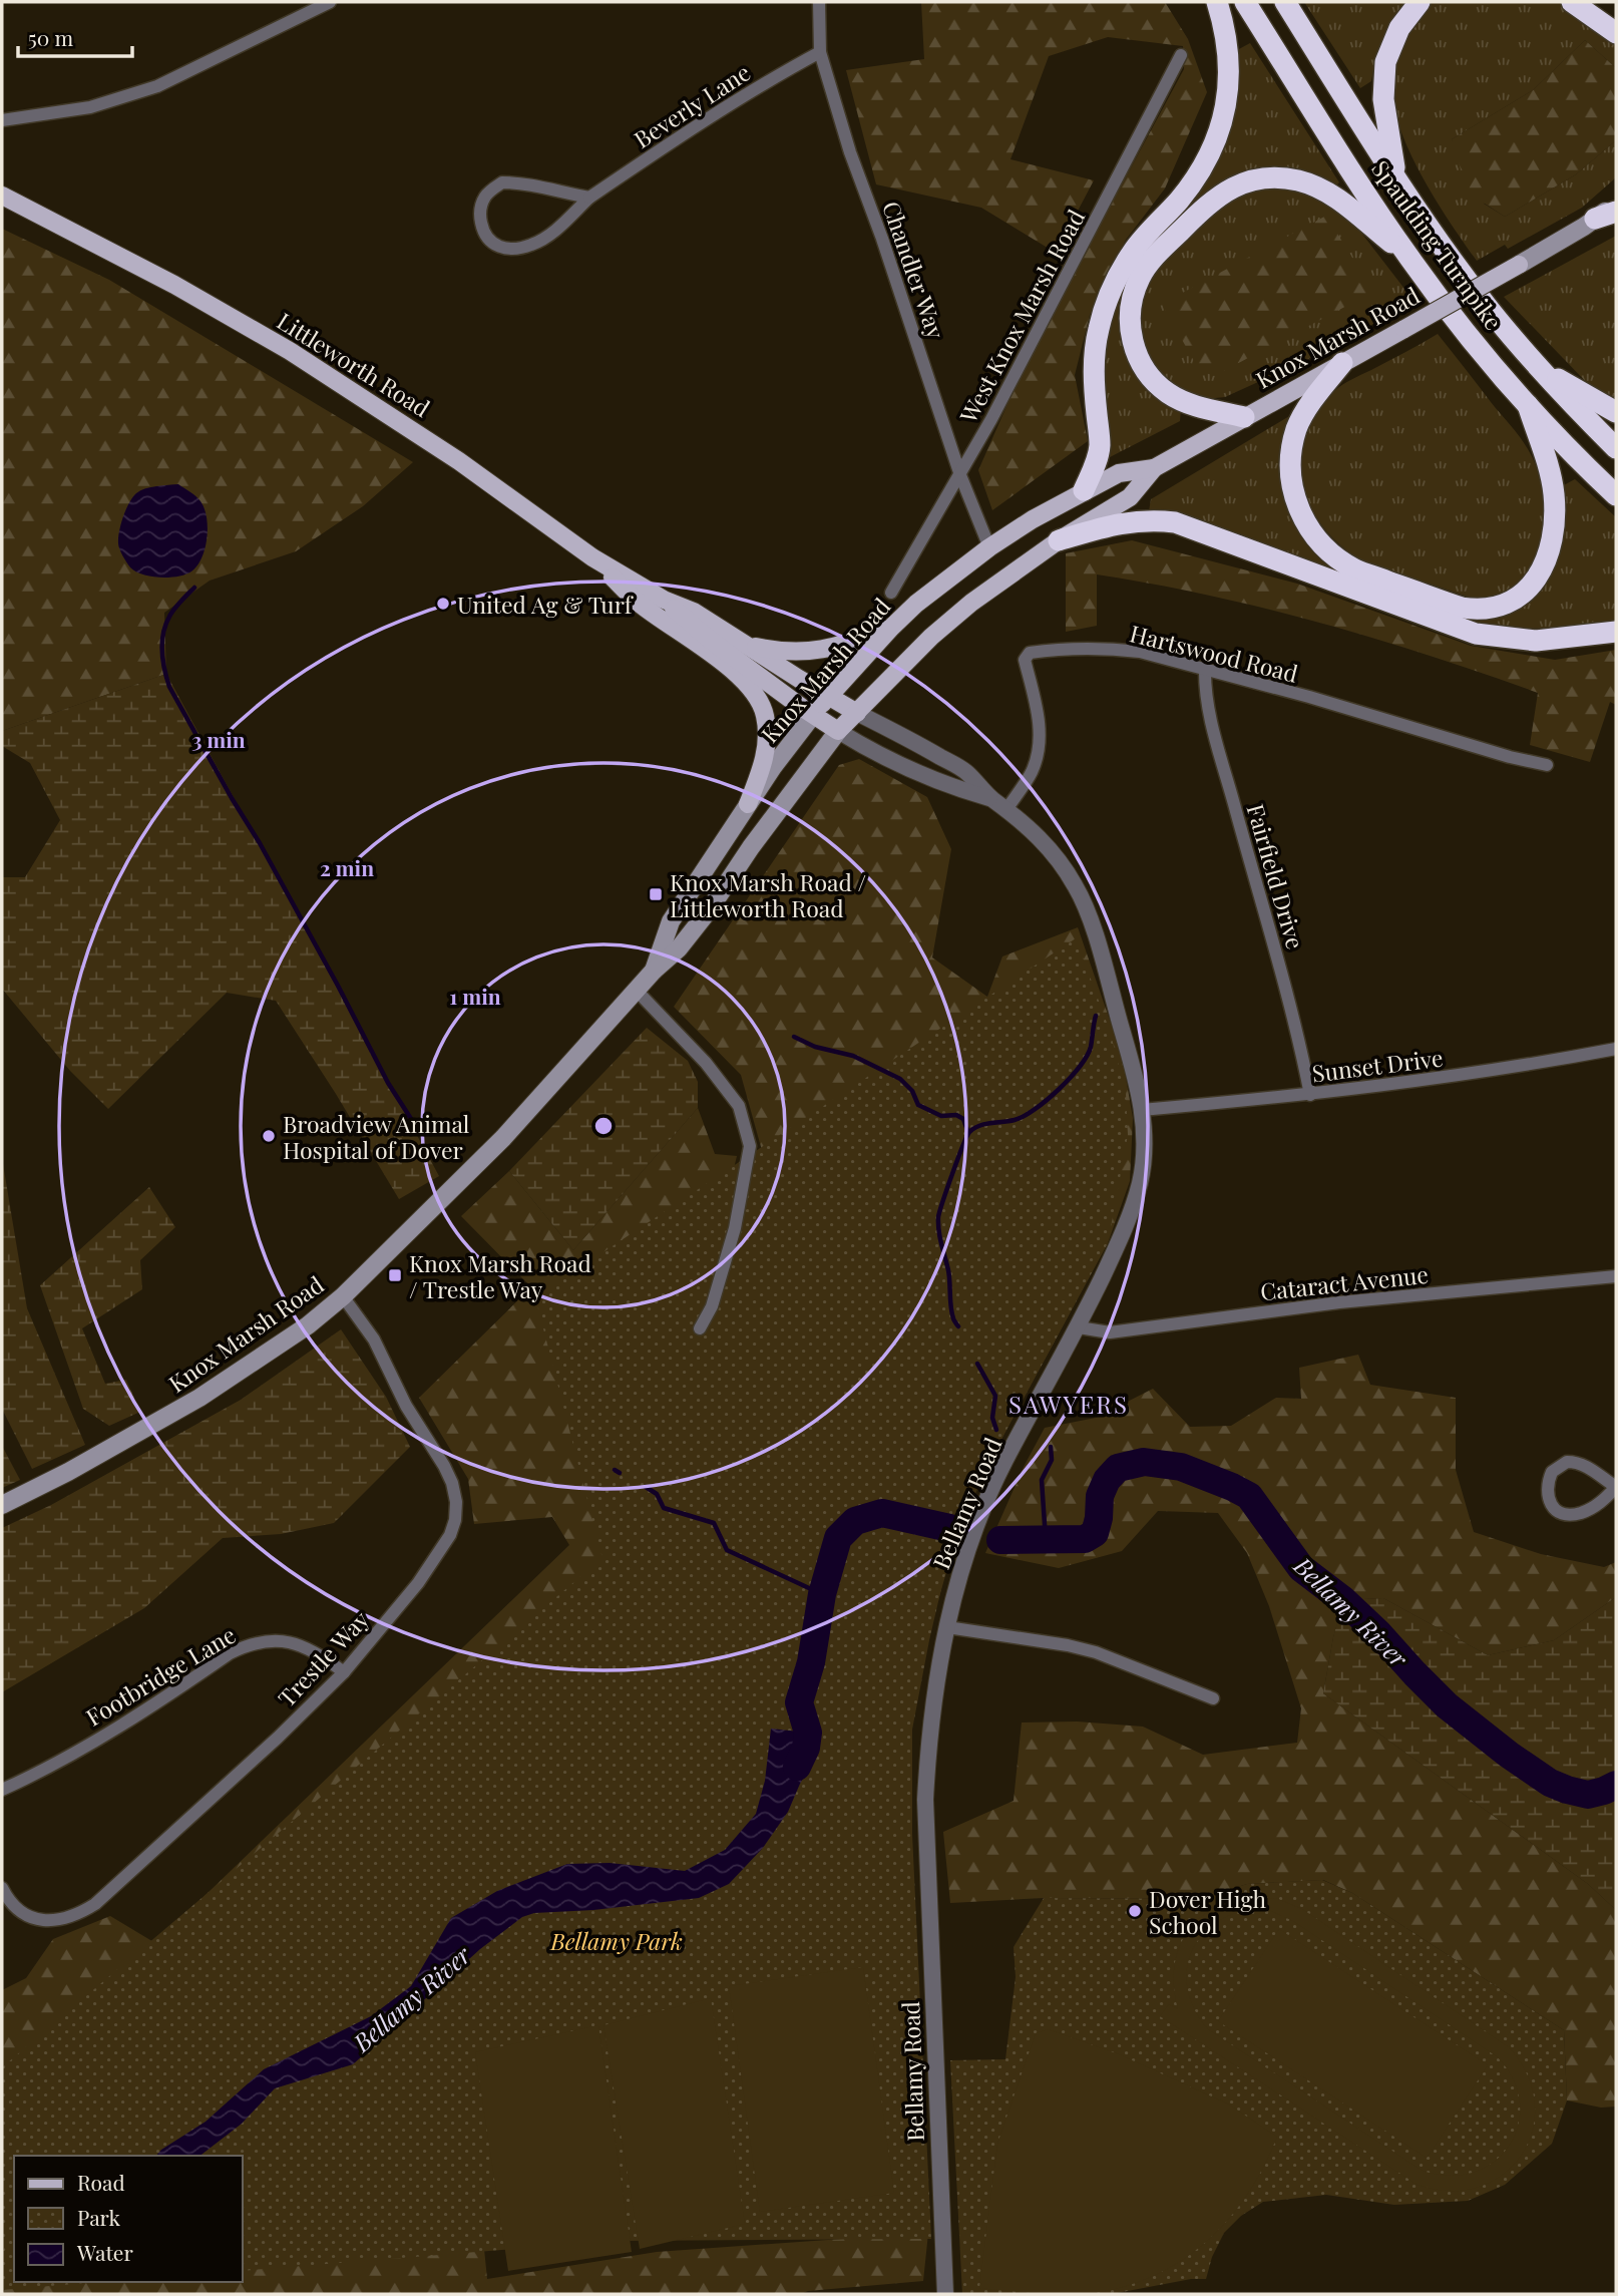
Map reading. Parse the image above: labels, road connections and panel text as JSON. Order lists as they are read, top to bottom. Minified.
{"streets":{"highway":["Spaulding Turnpike"],"main road":["Knox Marsh Road","Littleworth Road"],"street":["Beverly Lane","Chandler Way","West Knox Marsh Road","Hartswood Road","Fairfield Drive","Sunset Drive","Cataract Avenue","Bellamy Road","Trestle Way","Footbridge Lane"]},"crossings":[["Beverly Lane","Chandler Way"],["Chandler Way","West Knox Marsh Road"],["Chandler Way","Knox Marsh Road"],["Knox Marsh Road","Littleworth Road"],["Knox Marsh Road","Bellamy Road"],["Knox Marsh Road","Trestle Way"],["Littleworth Road","Bellamy Road"],["Hartswood Road","Fairfield Drive"],["Hartswood Road","Bellamy Road"],["Fairfield Drive","Sunset Drive"],["Sunset Drive","Bellamy Road"],["Cataract Avenue","Bellamy Road"],["Trestle Way","Footbridge Lane"]],"districts":["SAWYERS"],"water":["Bellamy River"],"parks":["Bellamy Park"],"places":{"other":["United Ag & Turf","Broadview Animal Hospital of Dover","Dover High School"],"transit":["Knox Marsh Road / Littleworth Road","Knox Marsh Road / Trestle Way"]},"legend":["Road","Park","Water"],"scale_bar":"50 m","rings":["3 min","2 min","1 min"]}
